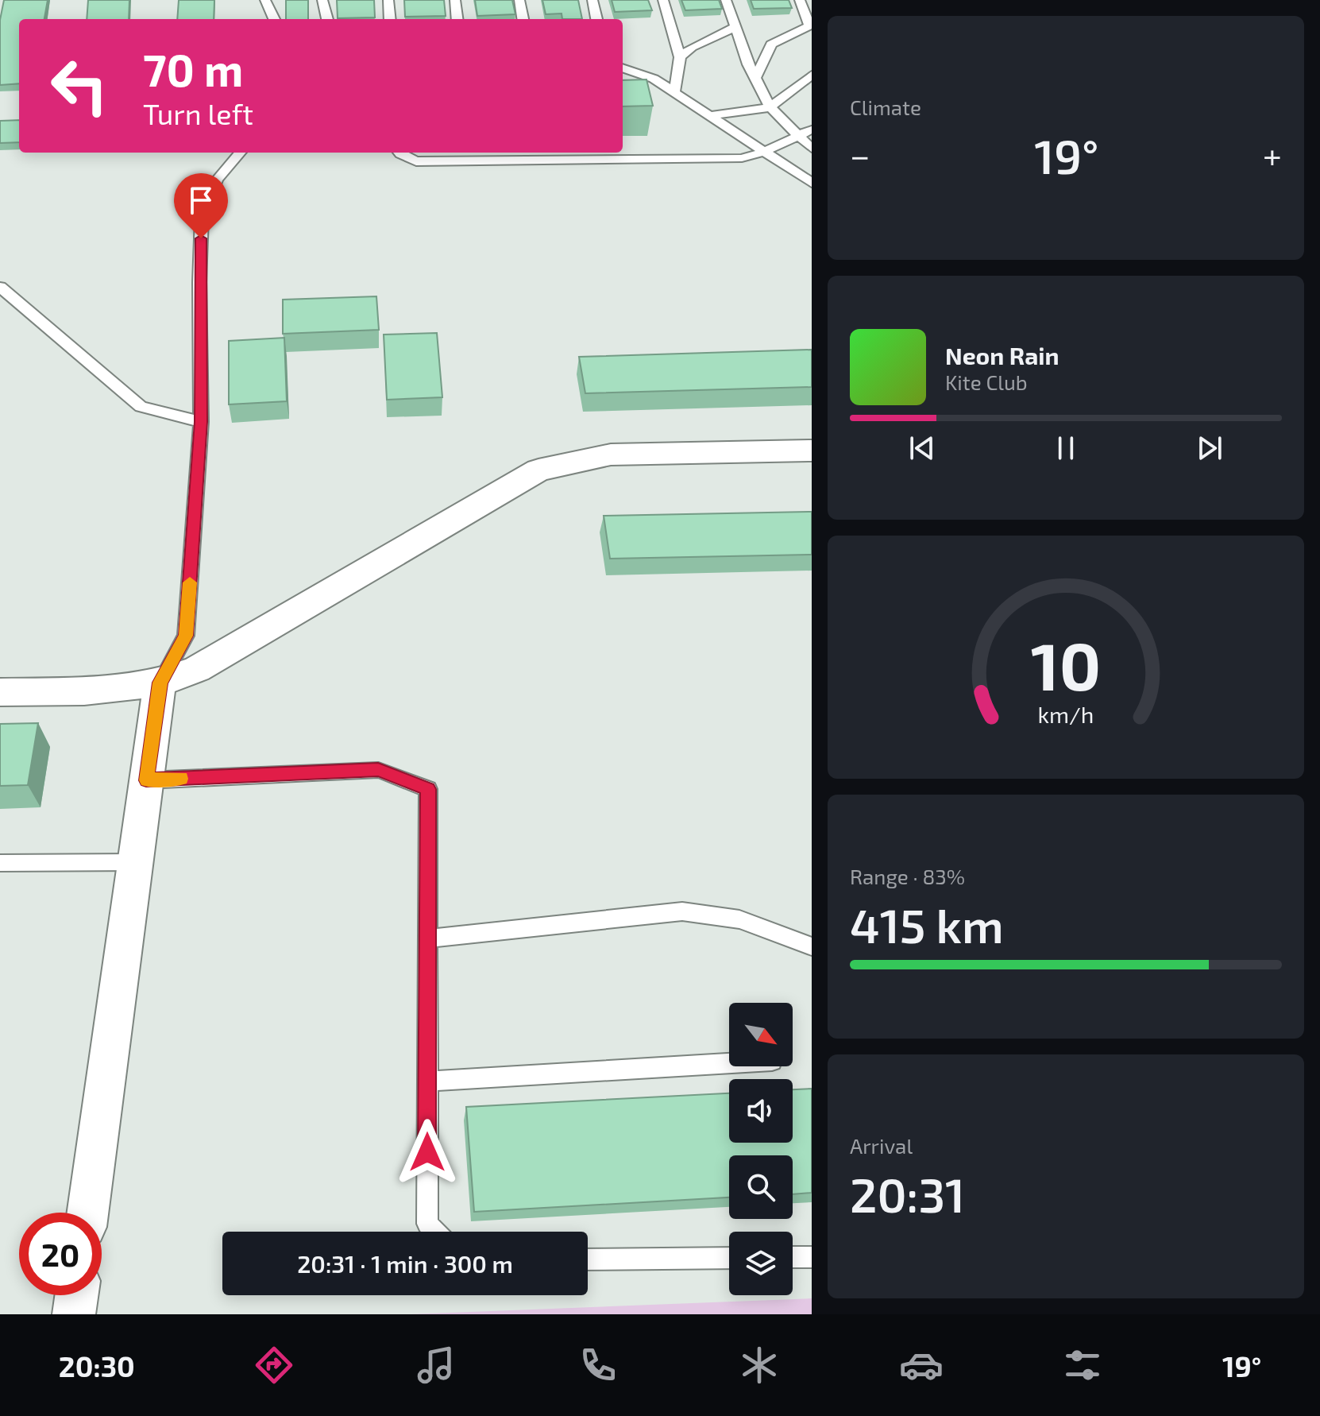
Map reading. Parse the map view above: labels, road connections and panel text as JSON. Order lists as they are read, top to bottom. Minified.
{"north":"bottom right","page":{"tile":["Climate",["Range · 83%","415 km"],["Arrival","20:31"]],"turn":["70 m","Turn left"],"heat":["−","19°","+"],"song":["Neon Rain","Kite Club"],"limit":"20","trip":"20:31 · 1 min · 300 m","tabs":["20:30","19°"],"gauge":["10","km/h"]}}
